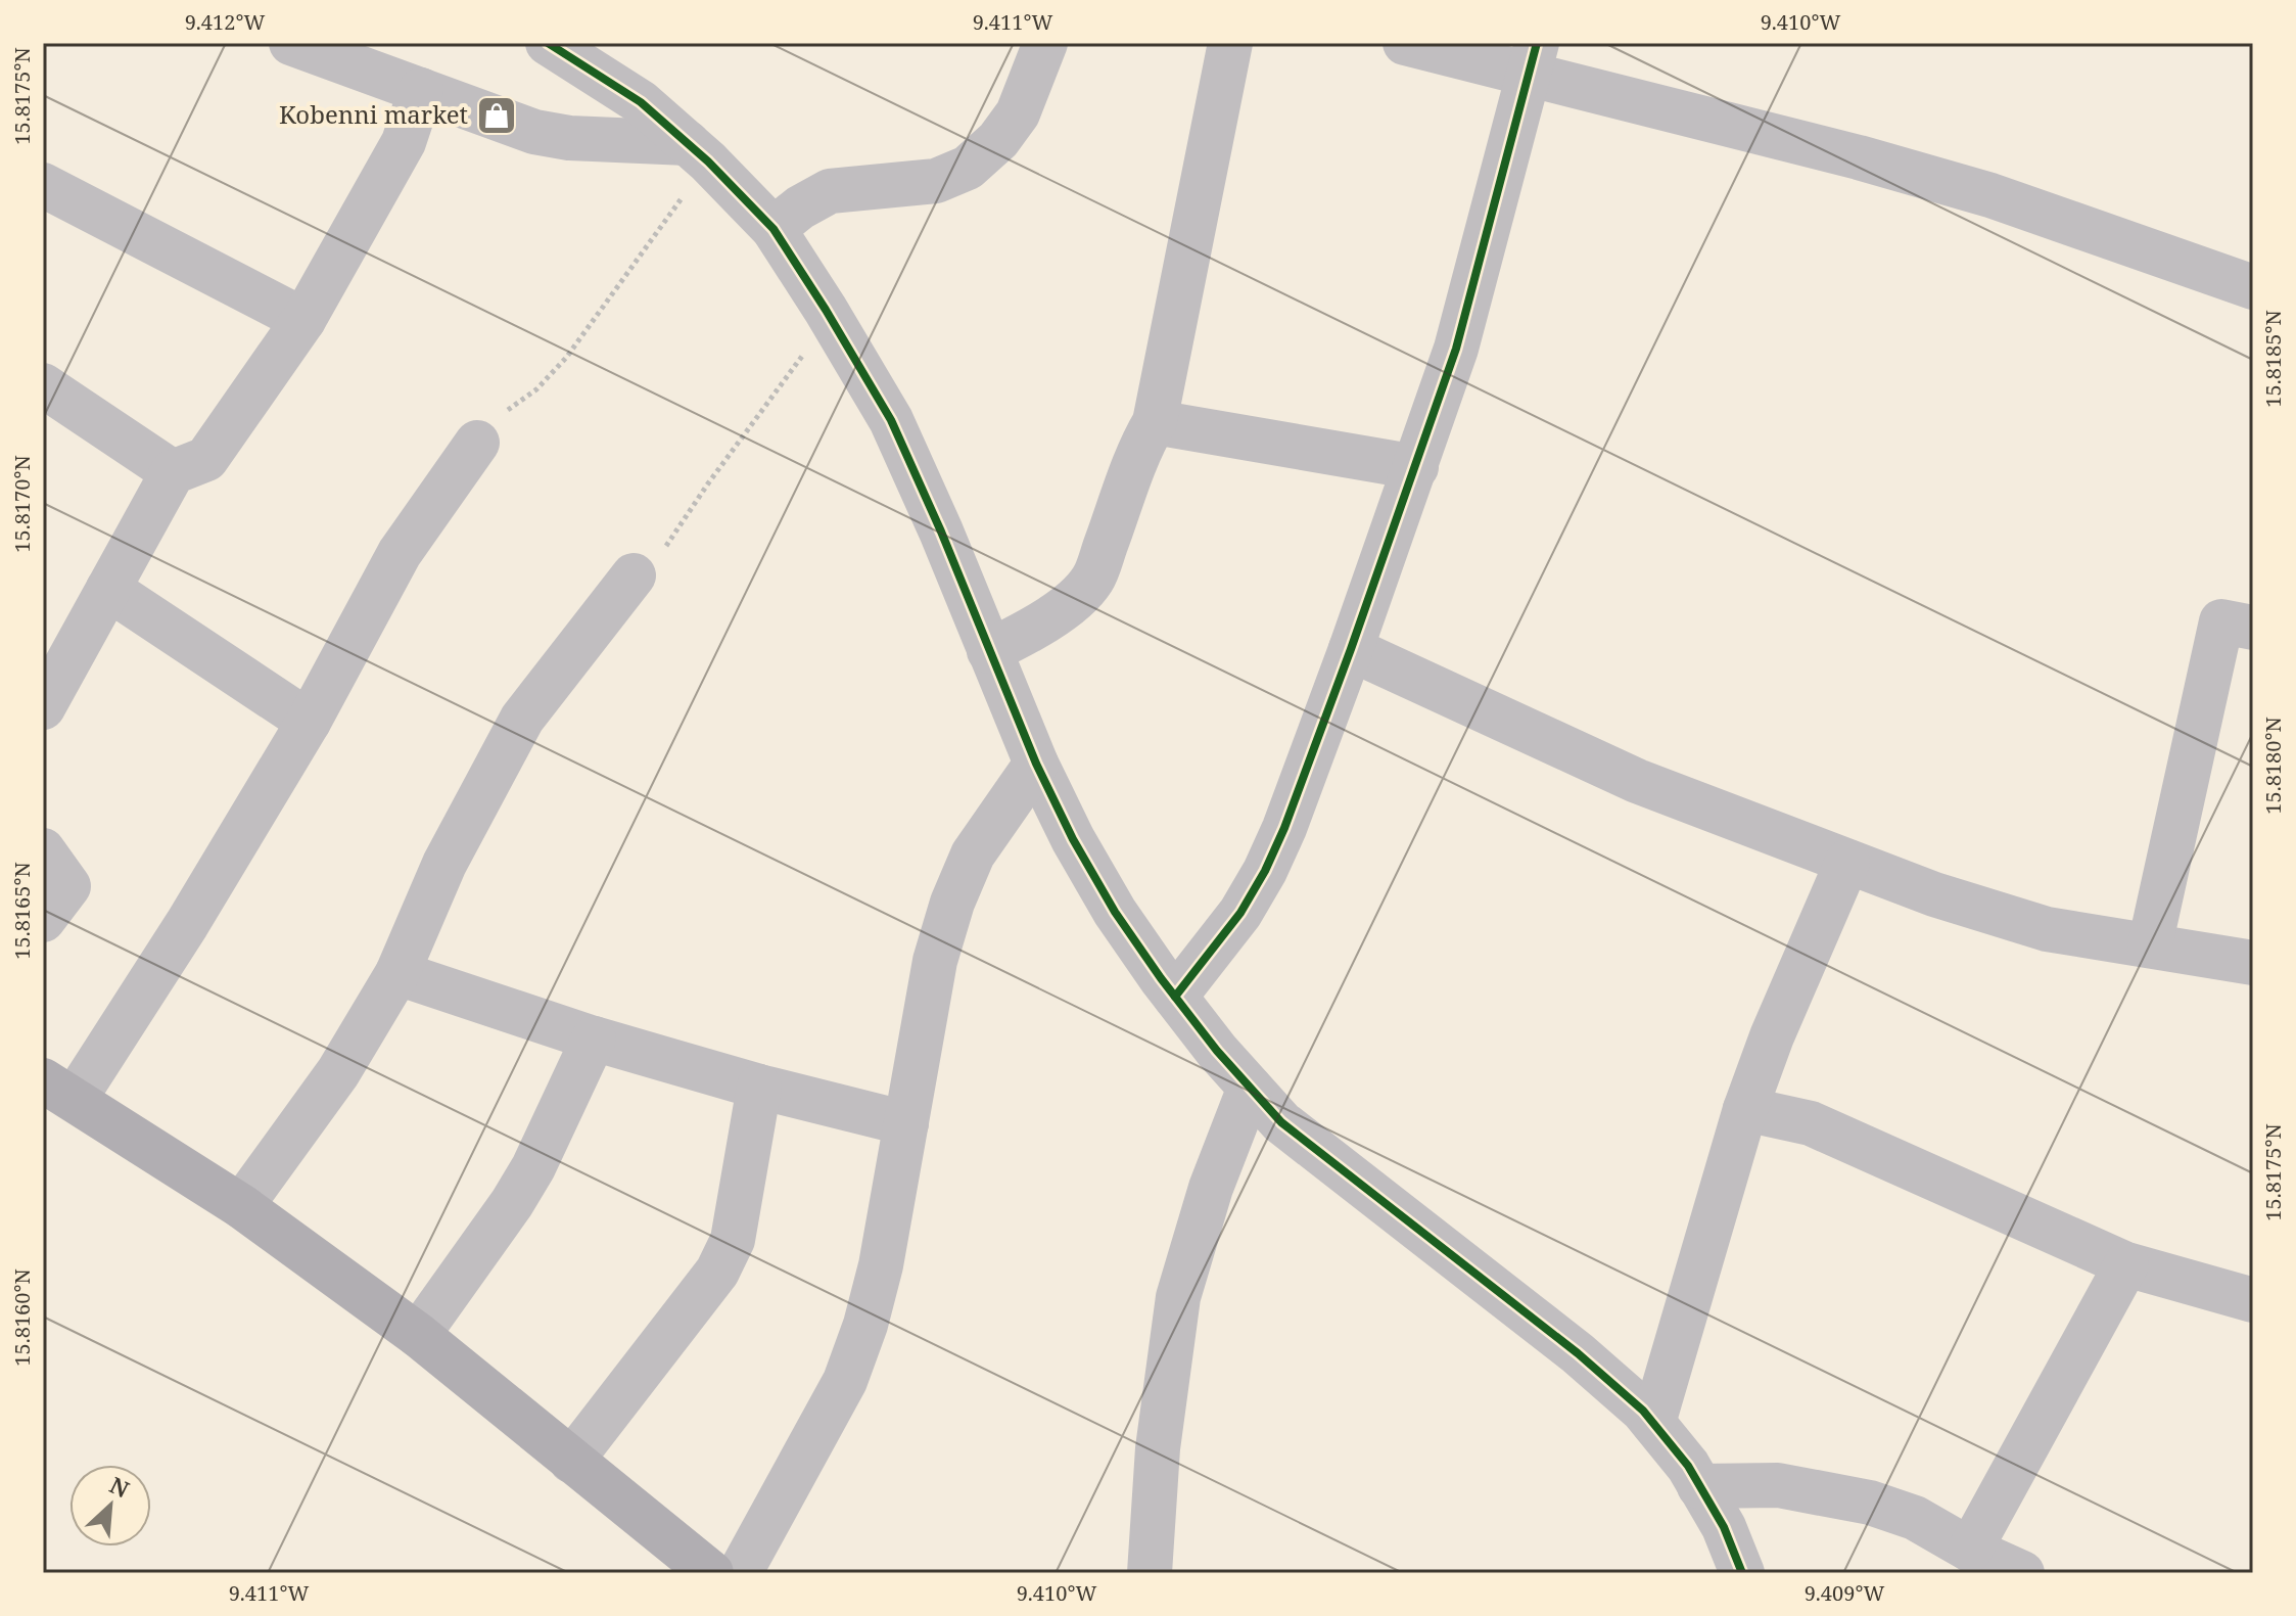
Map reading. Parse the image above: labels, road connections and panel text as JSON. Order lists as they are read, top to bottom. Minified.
{"places":{"shop":["Kobenni market"]},"north":"top right","coordinates":["9.412°W","9.411°W","9.410°W","15.8175°N","15.8185°N","15.8170°N","15.8180°N","15.8165°N","15.8160°N","9.409°W"]}
